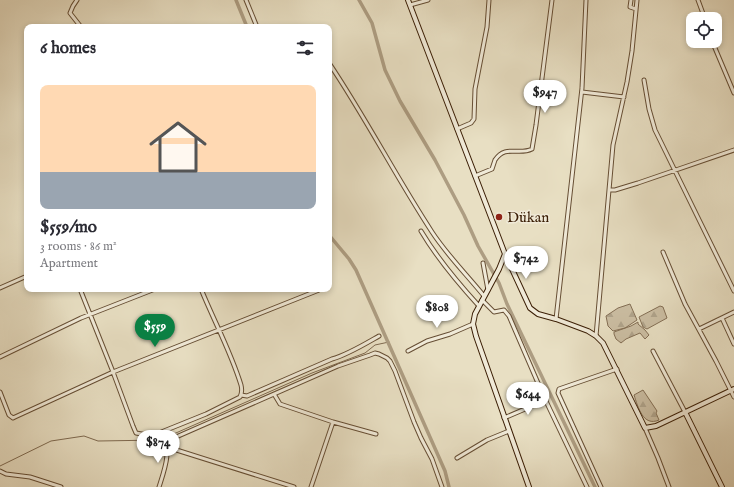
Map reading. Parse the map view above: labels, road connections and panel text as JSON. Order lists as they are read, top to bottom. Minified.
{"places":["Dükan"],"page":{"heading":"6 homes","list":[{"name":"$559/mo","note":"3 rooms · 86 m² · Apartment"}],"price":["$947","$742","$808","$559","$644","$874"]}}
